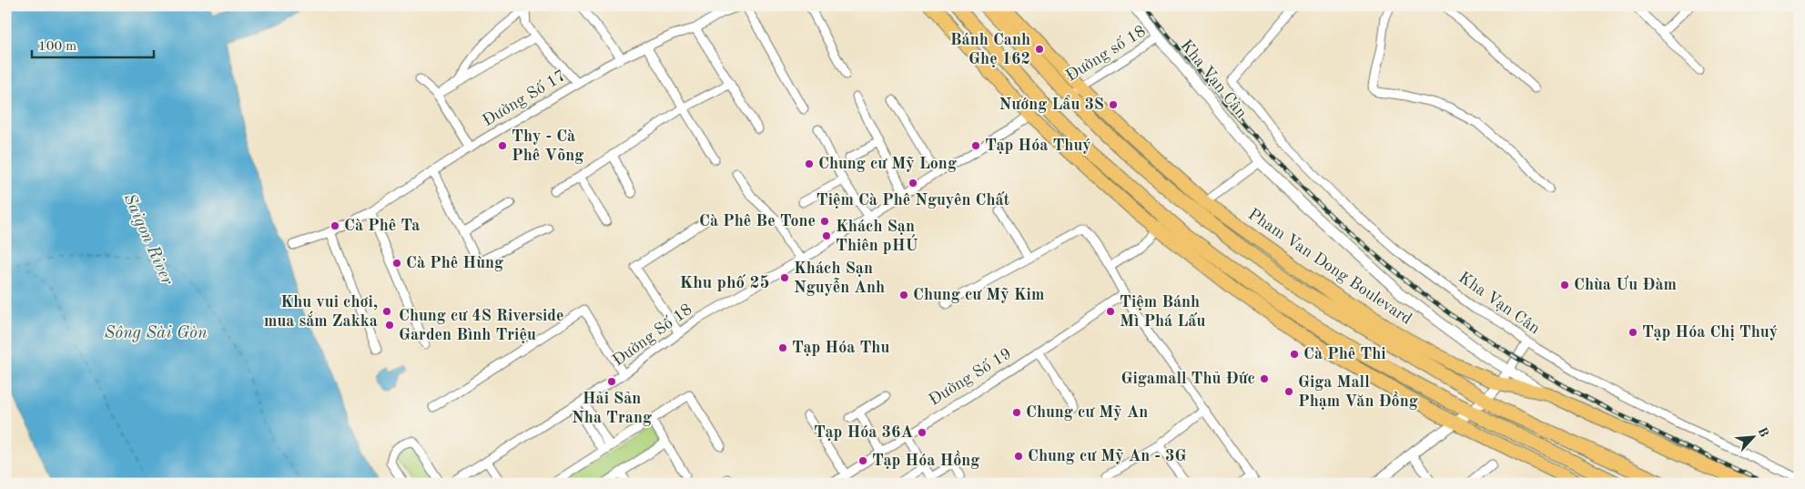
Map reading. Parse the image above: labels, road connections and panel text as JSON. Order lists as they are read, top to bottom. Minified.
{"streets":{"highway":["Pham Van Dong Boulevard"],"street":["Đường số 18","Kha Vạn Cân","Đường Số 17","Đường Số 18","Đường Số 19"]},"crossings":[["Đường số 18","Kha Vạn Cân"],["Đường số 18","Pham Van Dong Boulevard"],["Kha Vạn Cân","Pham Van Dong Boulevard"]],"districts":["Khu phố 25"],"water":["Saigon River","Sông Sài Gòn"],"places":["Bánh Canh Ghẹ 162","Nướng Lẩu 3S","Thy - Cà Phê Võng","Tạp Hóa Thuý","Chung cư Mỹ Long","Tiệm Cà Phê Nguyên Chất","Cà Phê Be Tone","Cà Phê Ta","Khách Sạn Thiên pHÚ","Cà Phê Hùng","Khách Sạn Nguyễn Anh","Chùa Ưu Đàm","Chung cư Mỹ Kim","Khu vui chơi, mua sắm Zakka","Tiệm Bánh Mì Phá Lấu","Chung cư 4S Riverside Garden Bình Triệu","Tạp Hóa Chị Thuý","Tạp Hóa Thu","Cà Phê Thi","Gigamall Thủ Đức","Hải Sản Nha Trang","Giga Mall Phạm Văn Đồng","Chung cư Mỹ An","Tạp Hóa 36A","Chung cư Mỹ An - 3G","Tạp Hóa Hồng"],"scale_bar":"100 m","north":"top right"}
